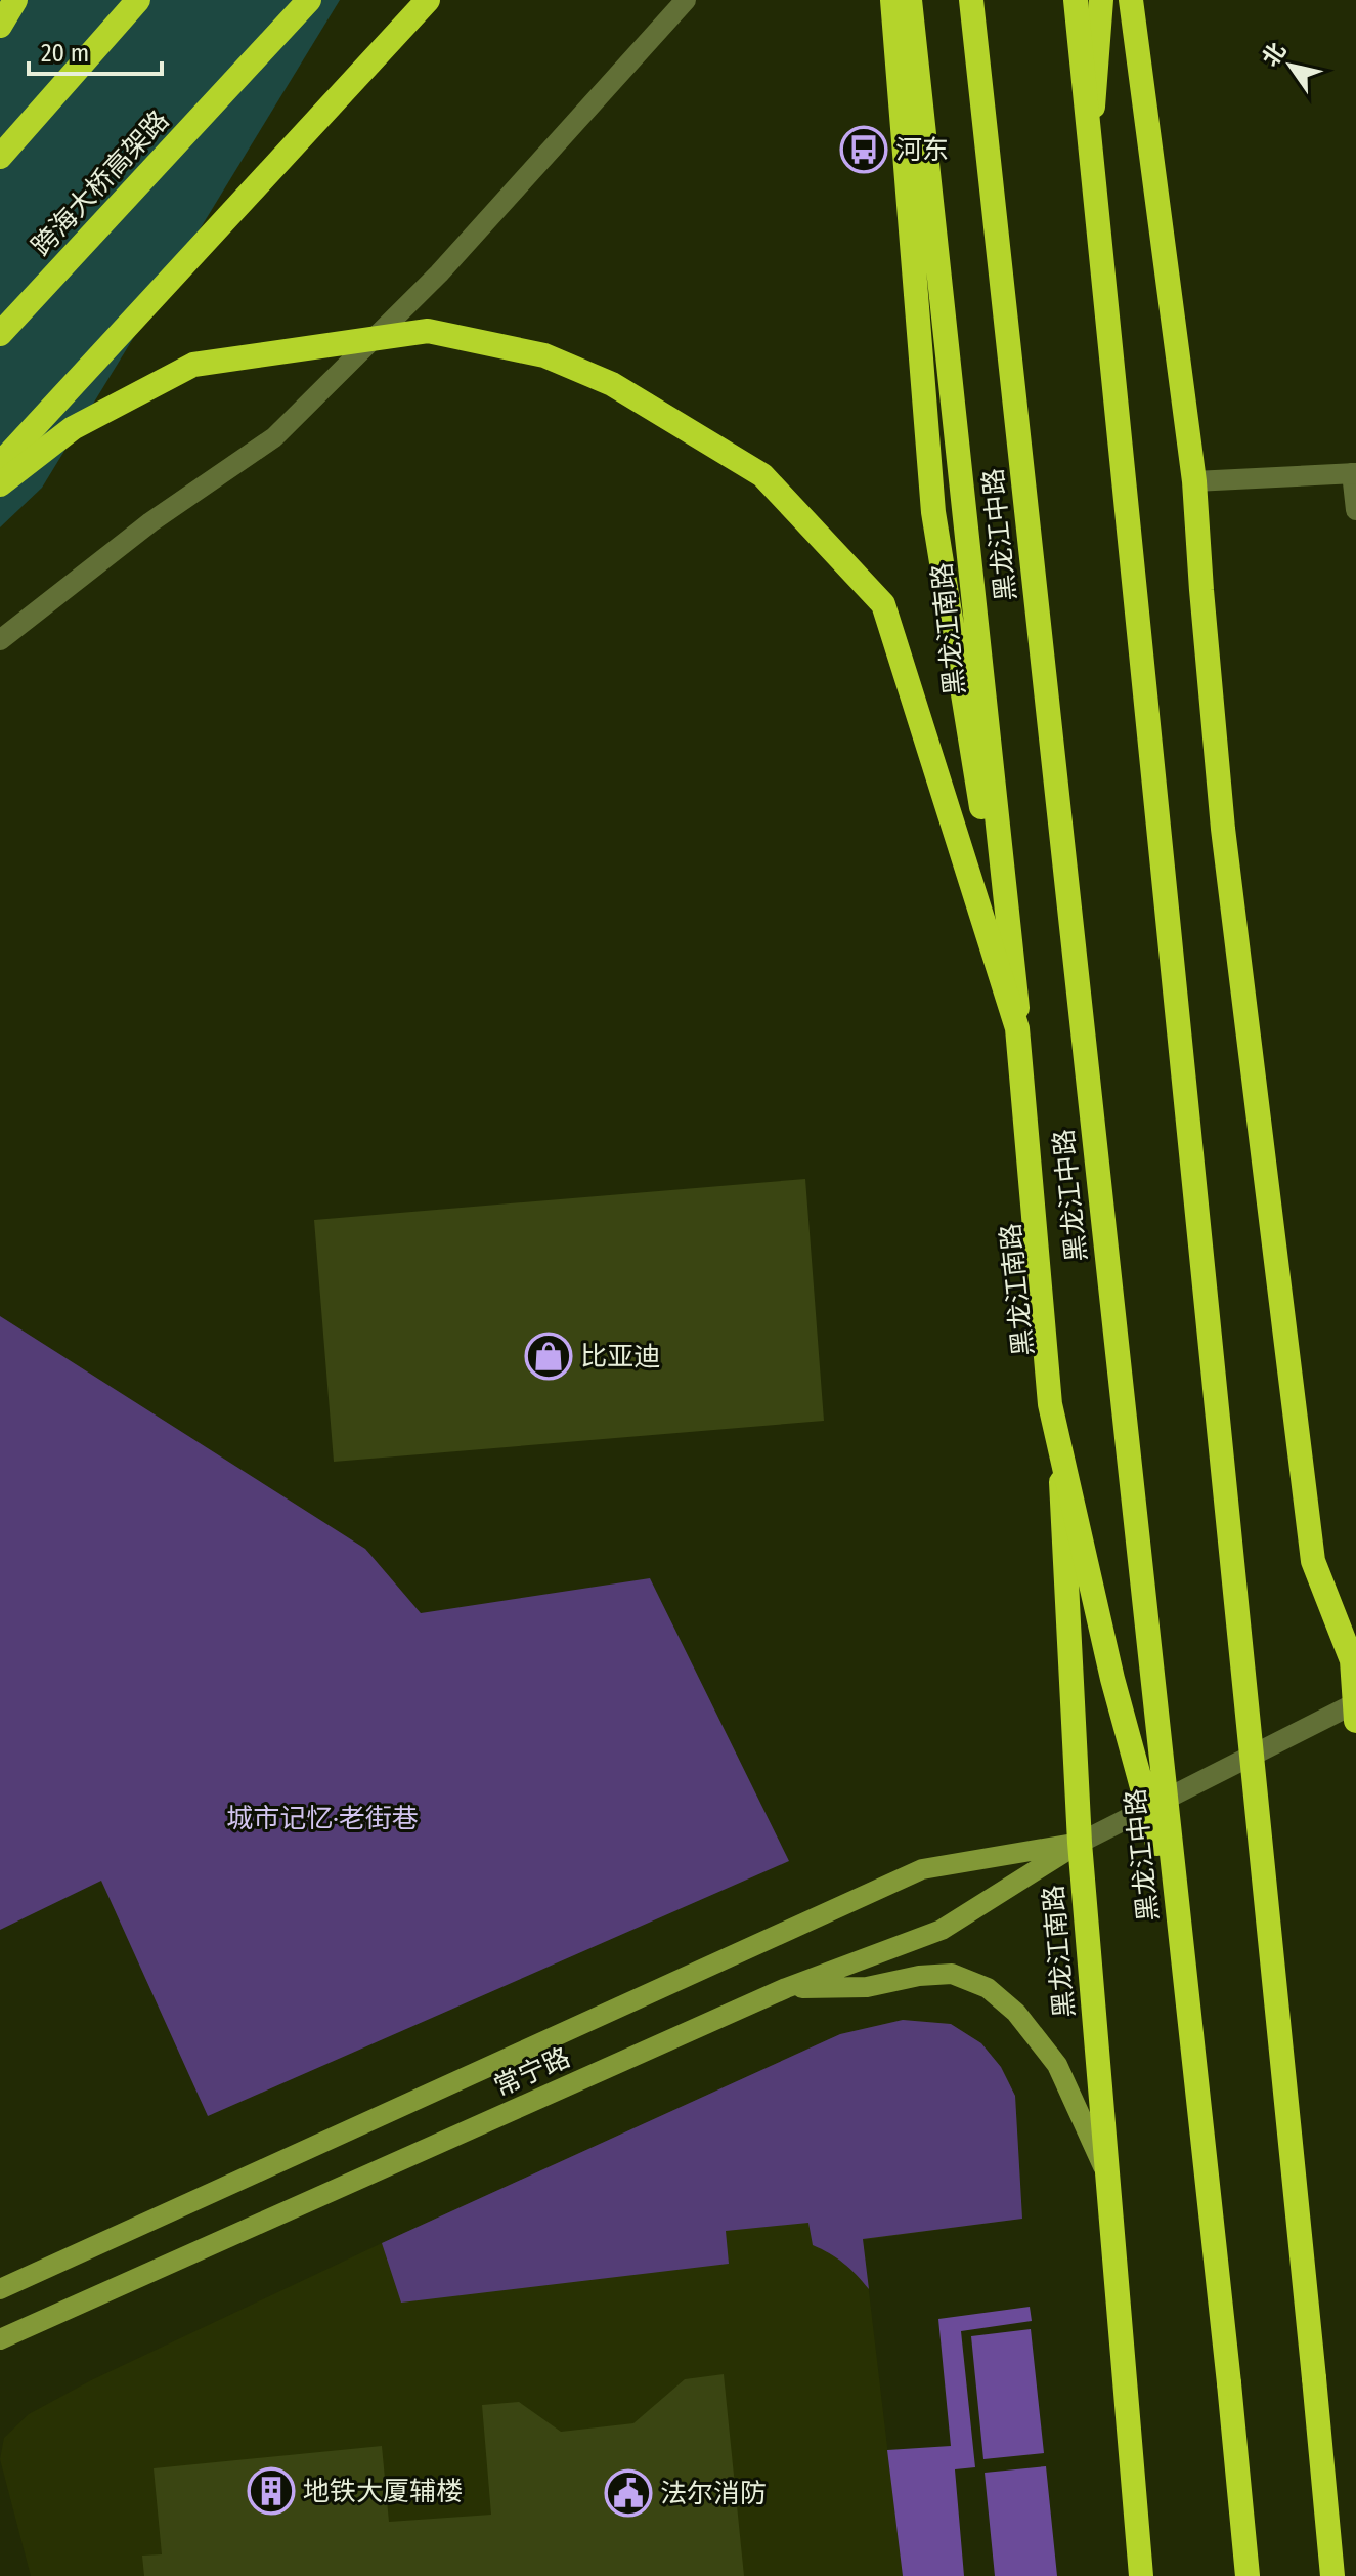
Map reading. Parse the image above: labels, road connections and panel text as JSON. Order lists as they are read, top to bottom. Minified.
{"streets":{"highway":["跨海大桥高架路","黑龙江中路","黑龙江南路"],"main road":["常宁路"]},"crossings":[["黑龙江南路","常宁路"]],"parks":["城市记忆·老街巷"],"places":{"bus stop":["河东"],"shop":["比亚迪"],"building":["地铁大厦辅楼"],"public building":["法尔消防"]},"scale_bar":"20 m","north":"top left"}
